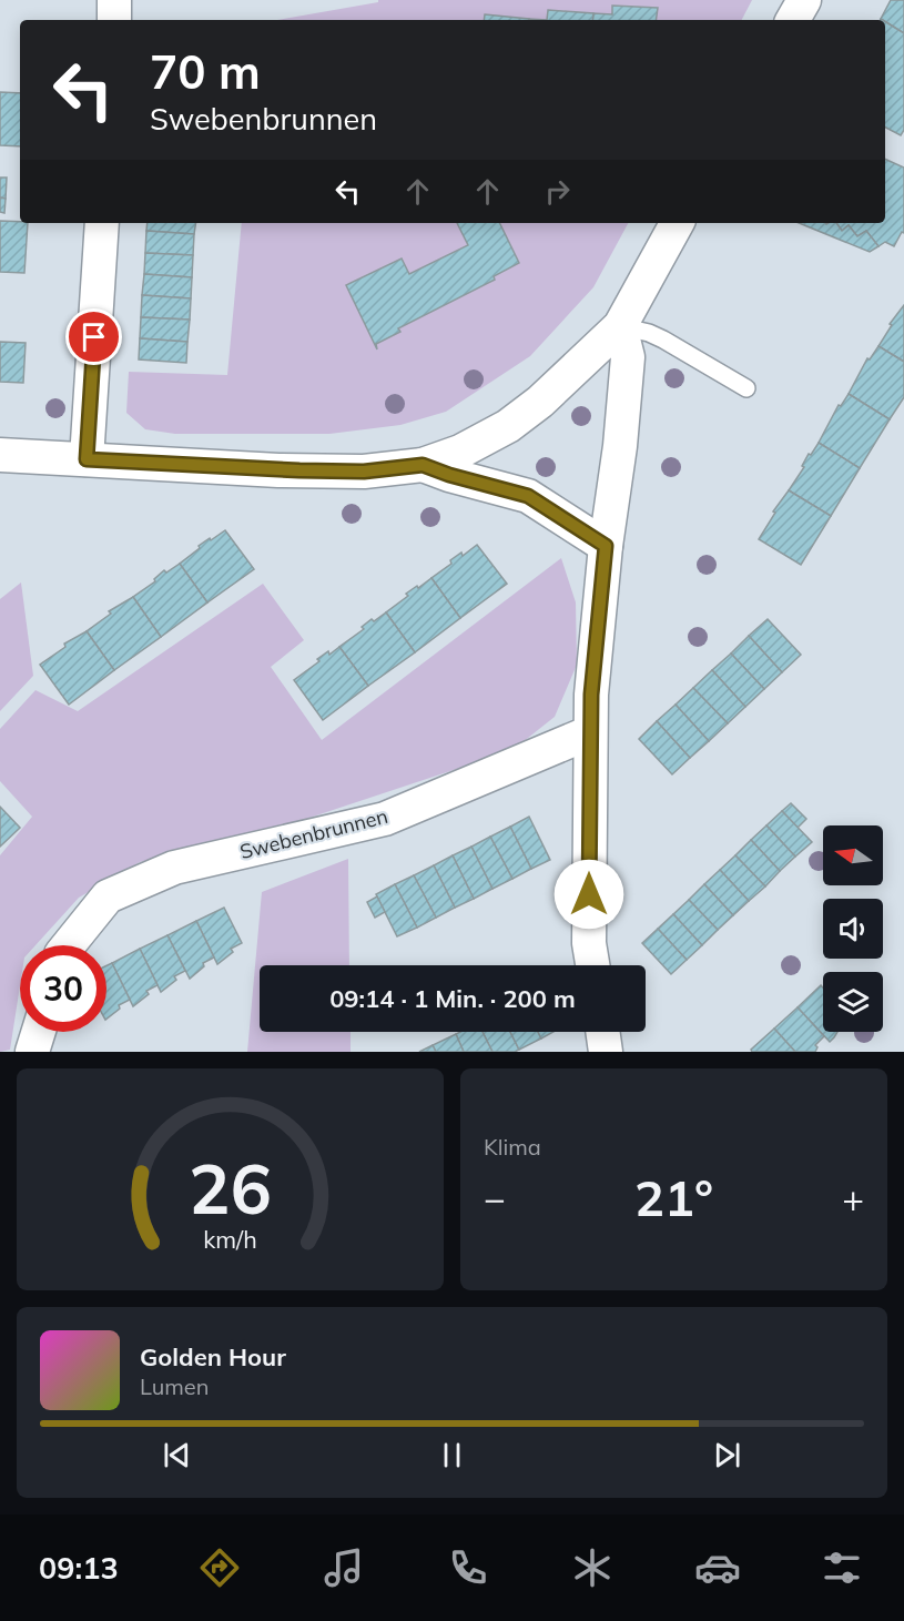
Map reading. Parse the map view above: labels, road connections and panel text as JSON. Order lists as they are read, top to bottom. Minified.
{"streets":{"street":["Swebenbrunnen"]},"north":"left","page":{"turn":["70 m","Swebenbrunnen"],"limit":"30","trip":"09:14 · 1 Min. · 200 m","tile":"Klima","heat":["−","21°","+"],"song":["Golden Hour","Lumen"],"tabs":"09:13","gauge":["26","km/h"]}}
